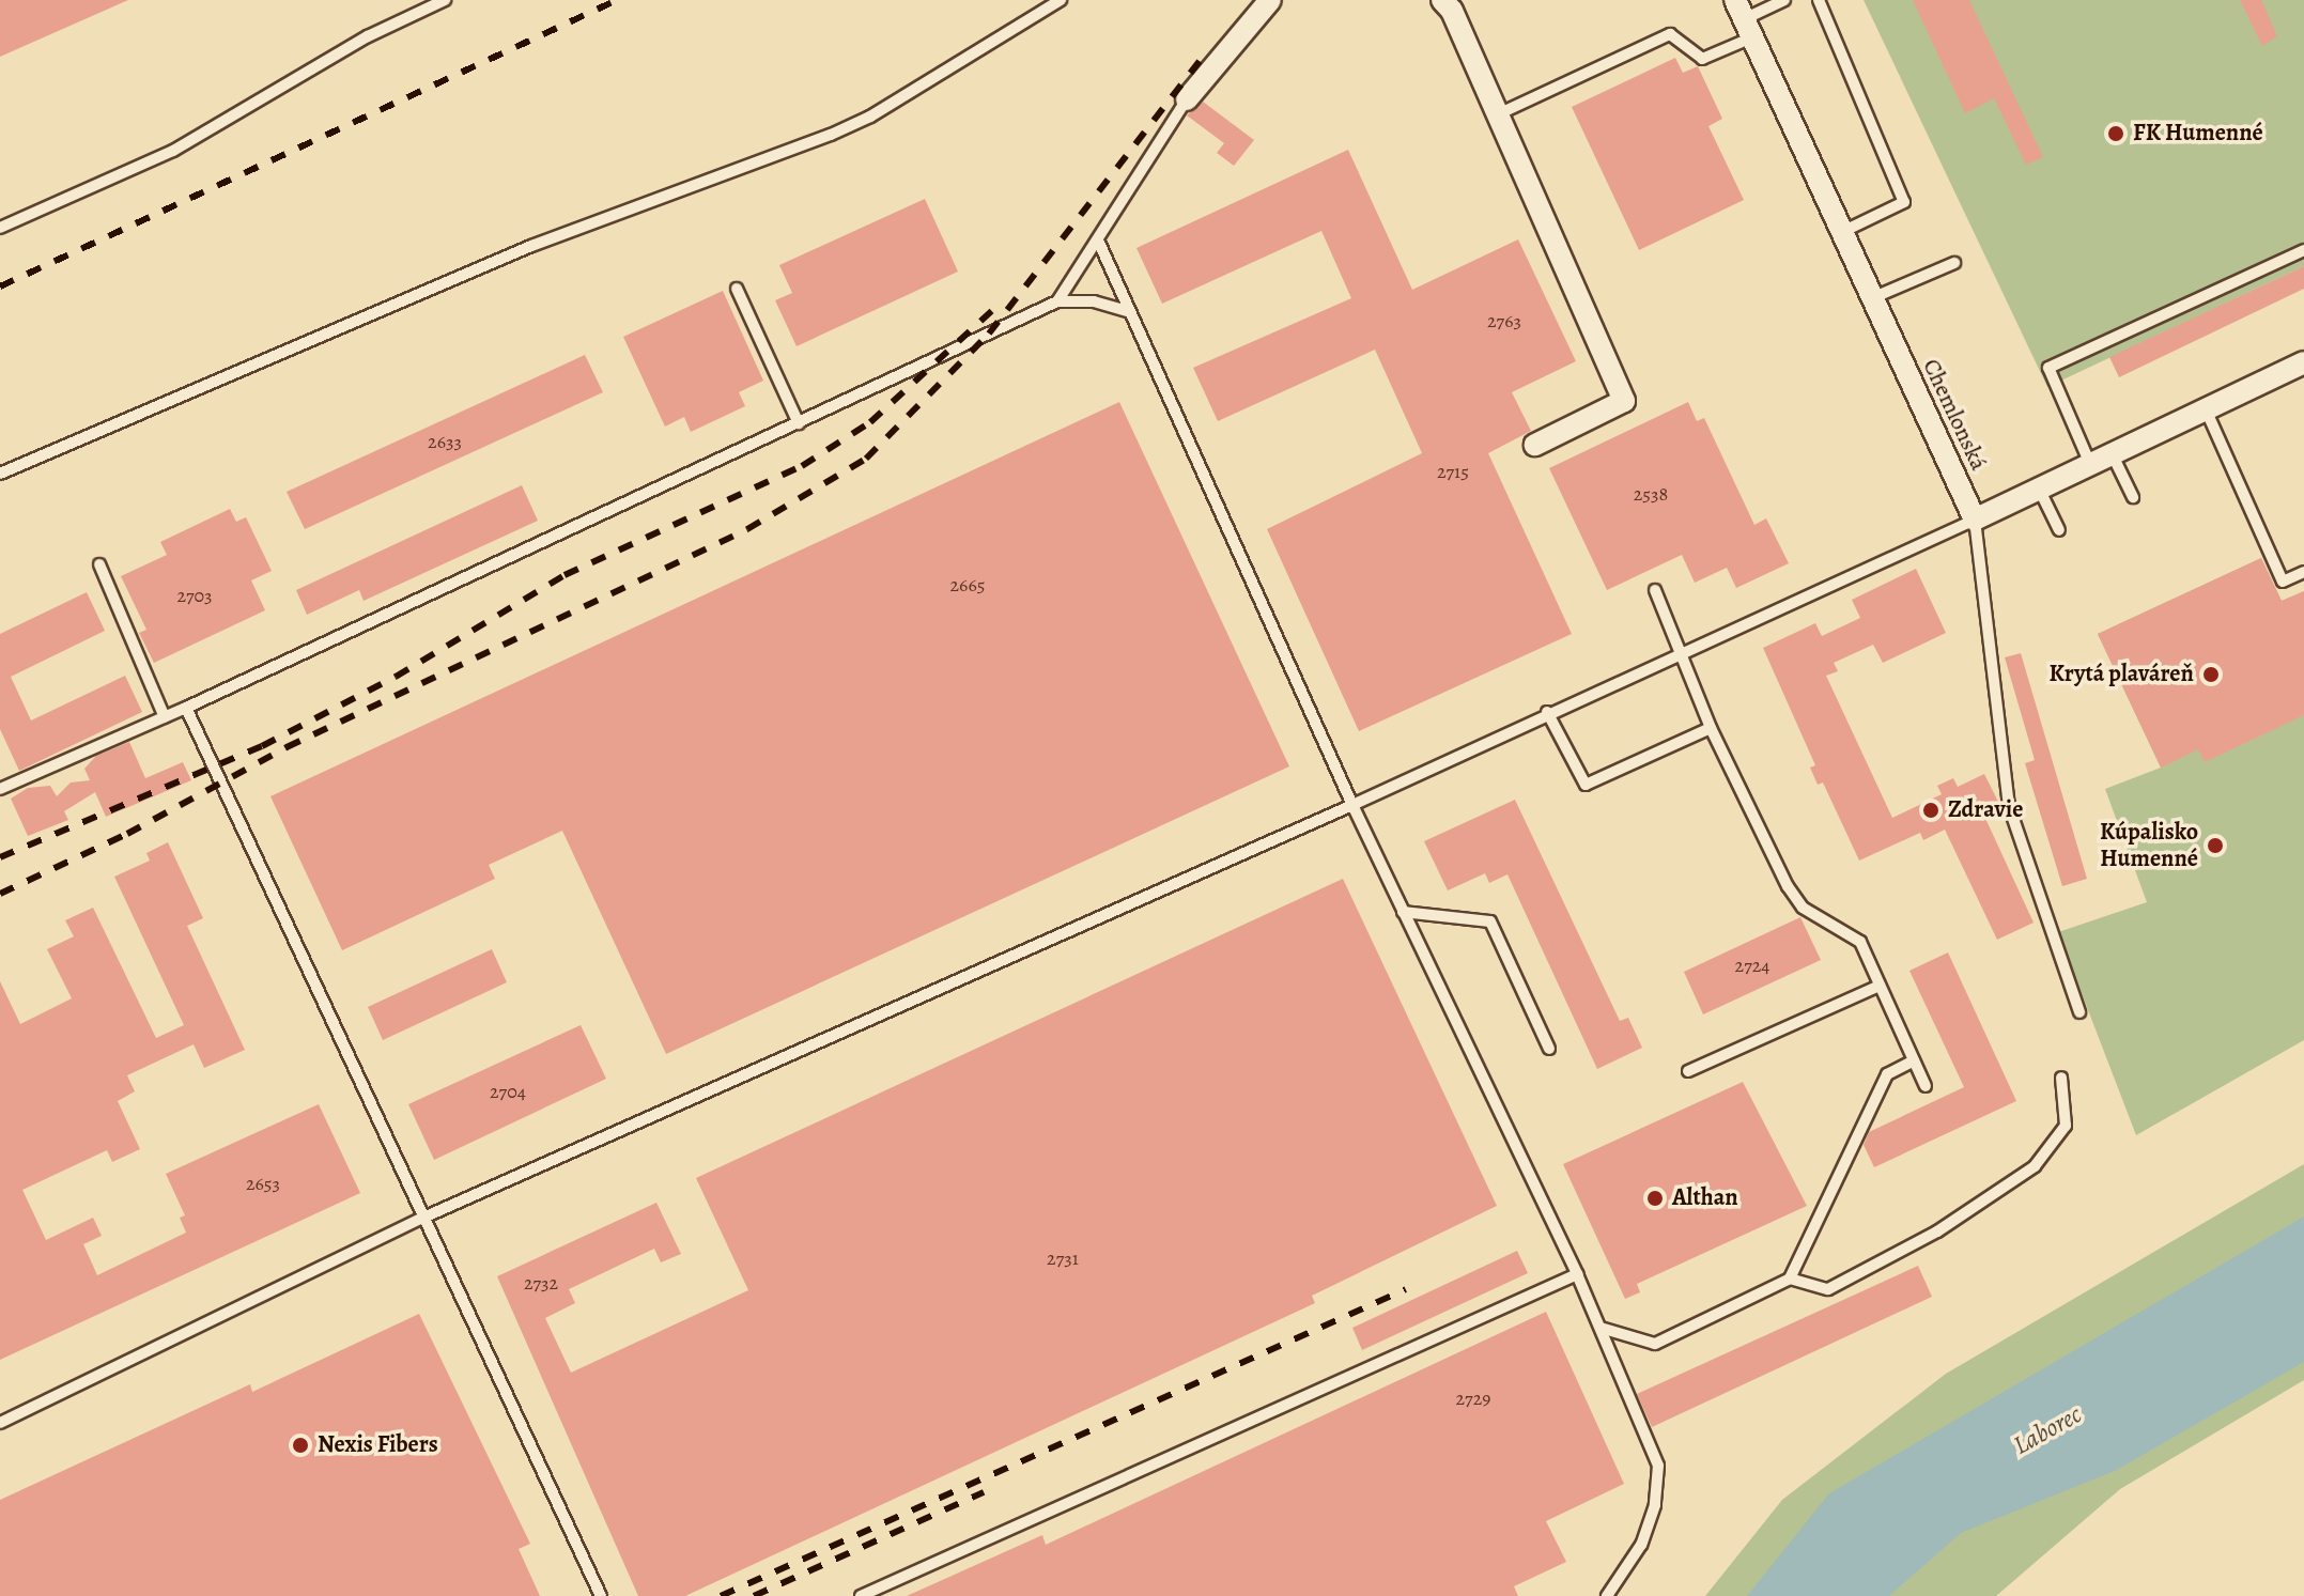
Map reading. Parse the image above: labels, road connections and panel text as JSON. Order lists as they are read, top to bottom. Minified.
{"streets":{"street":["Chemlonská"]},"water":["Laborec"],"places":["FK Humenné","Krytá plaváreň","Zdravie","Kúpalisko Humenné","Althan","Nexis Fibers"],"house_numbers":["2763","2633","2715","2538","2665","2703","2724","2704","2653","2731","2732","2729"]}
